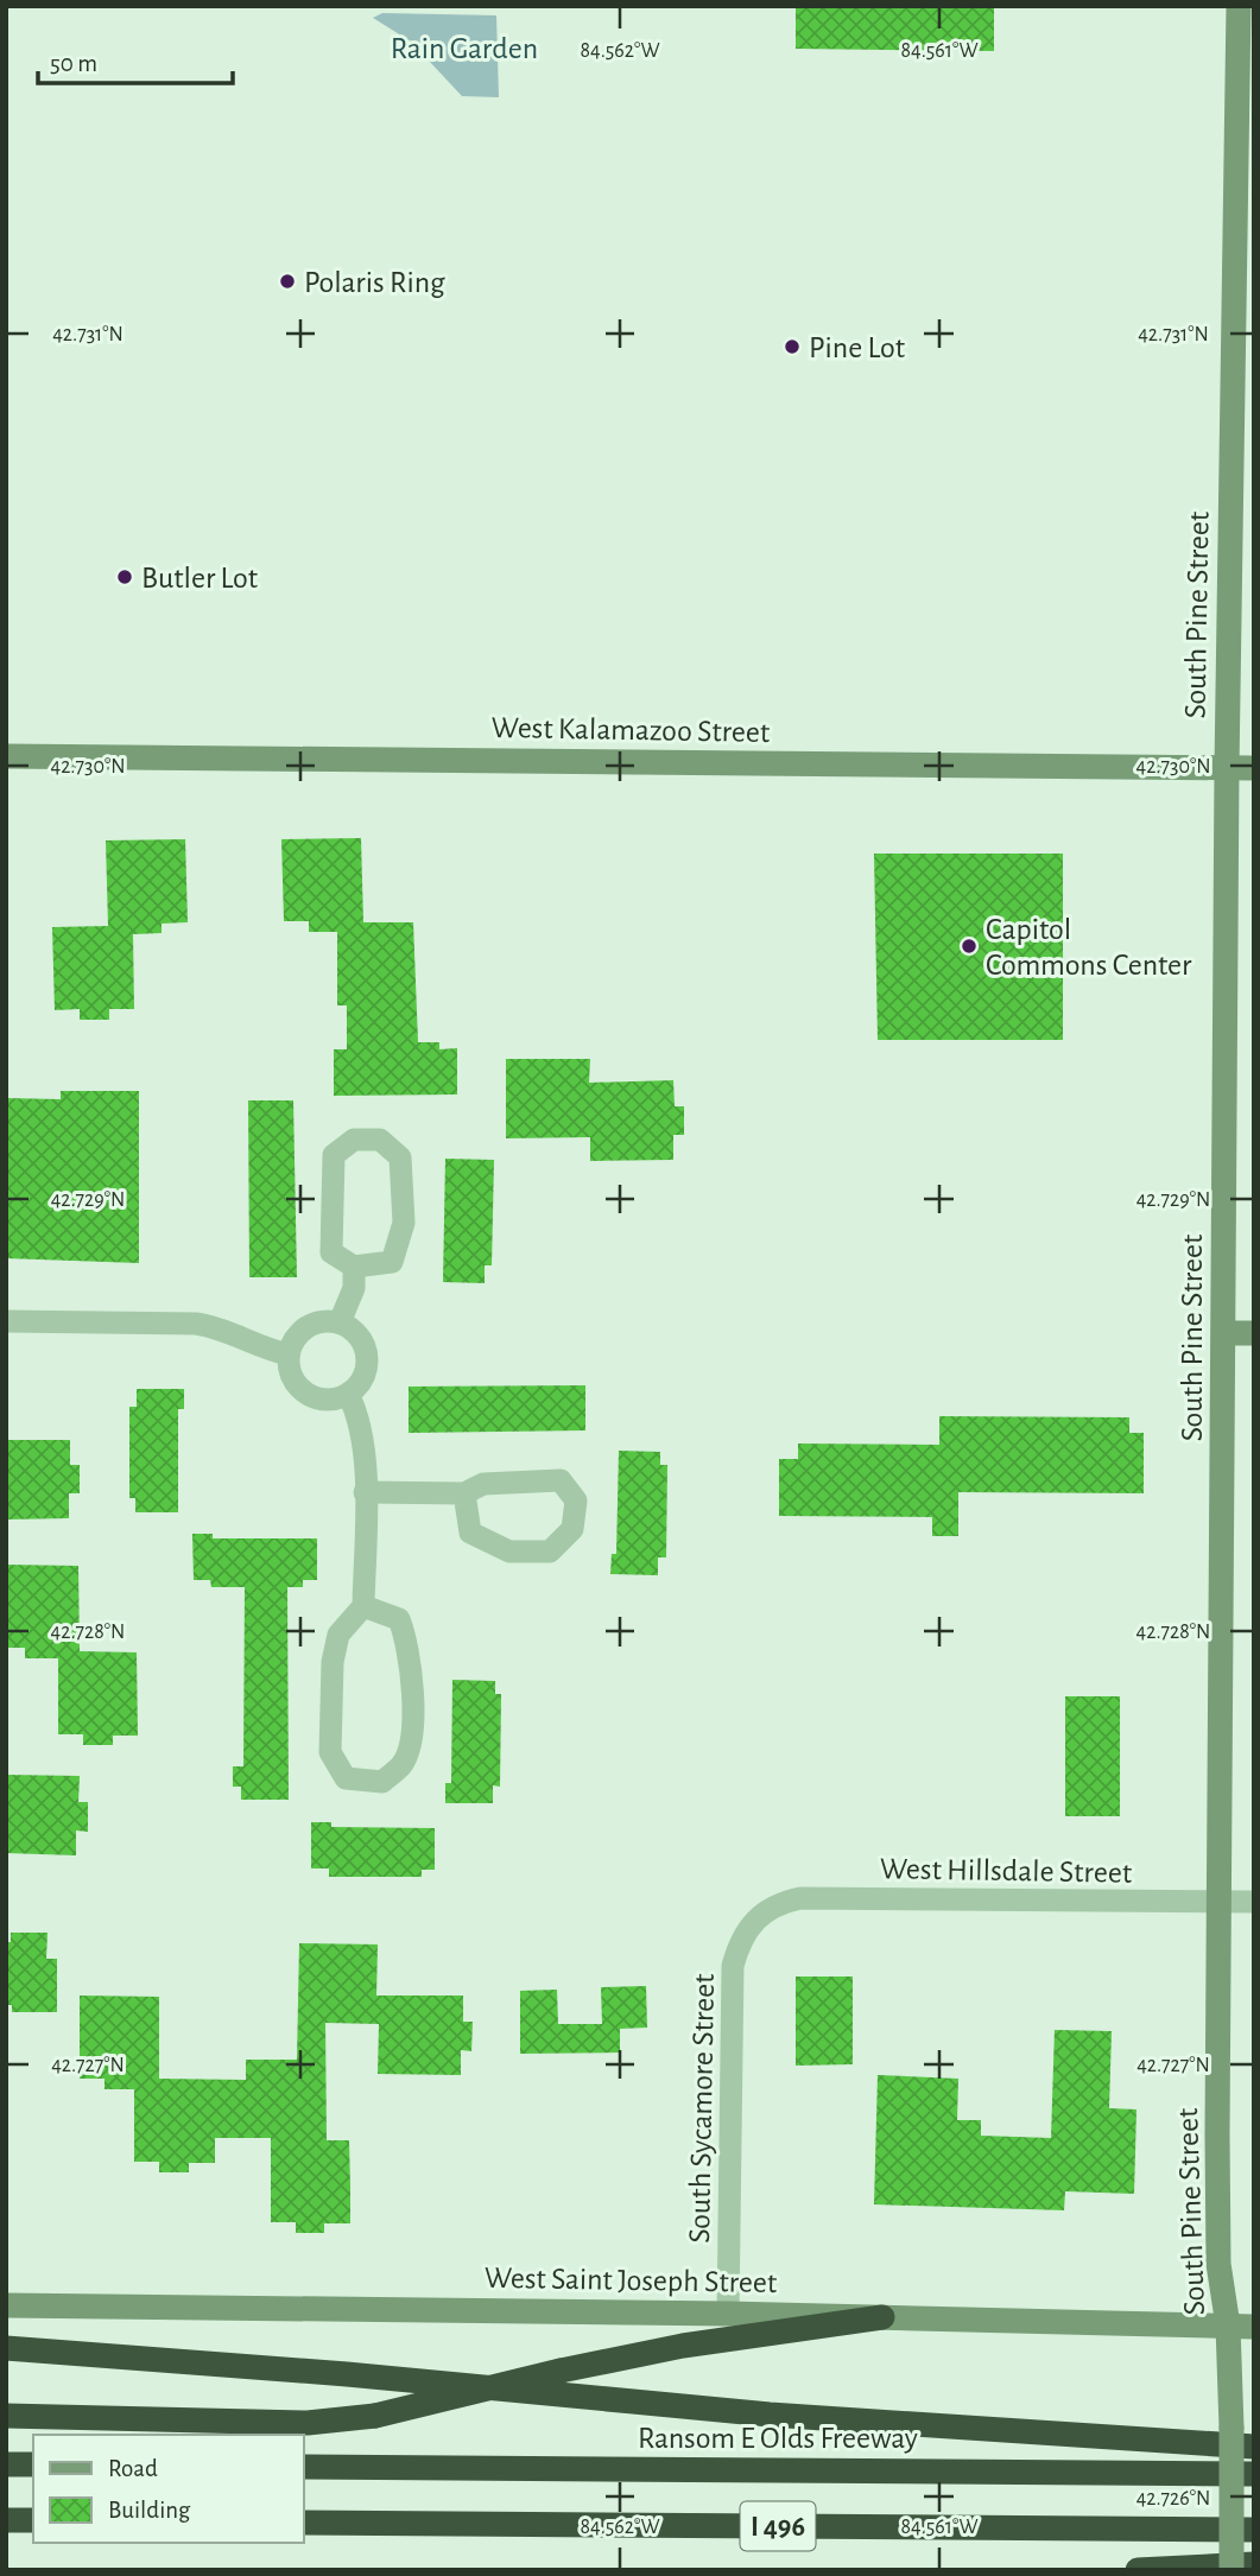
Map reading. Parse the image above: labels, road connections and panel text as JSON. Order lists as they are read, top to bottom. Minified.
{"streets":{"highway":["Ransom E Olds Freeway","I 496"],"street":["South Pine Street","West Kalamazoo Street","West Hillsdale Street","South Sycamore Street","West Saint Joseph Street"]},"crossings":[["South Pine Street","West Kalamazoo Street"],["South Pine Street","West Hillsdale Street"],["South Pine Street","West Saint Joseph Street"],["West Hillsdale Street","South Sycamore Street"],["South Sycamore Street","West Saint Joseph Street"]],"parks":["Rain Garden"],"places":["Polaris Ring","Pine Lot","Butler Lot","Capitol Commons Center"],"legend":["Road","Building"],"scale_bar":"50 m","coordinates":["84.562°W","84.561°W","42.731°N","42.730°N","42.729°N","42.728°N","42.727°N","42.726°N"]}
